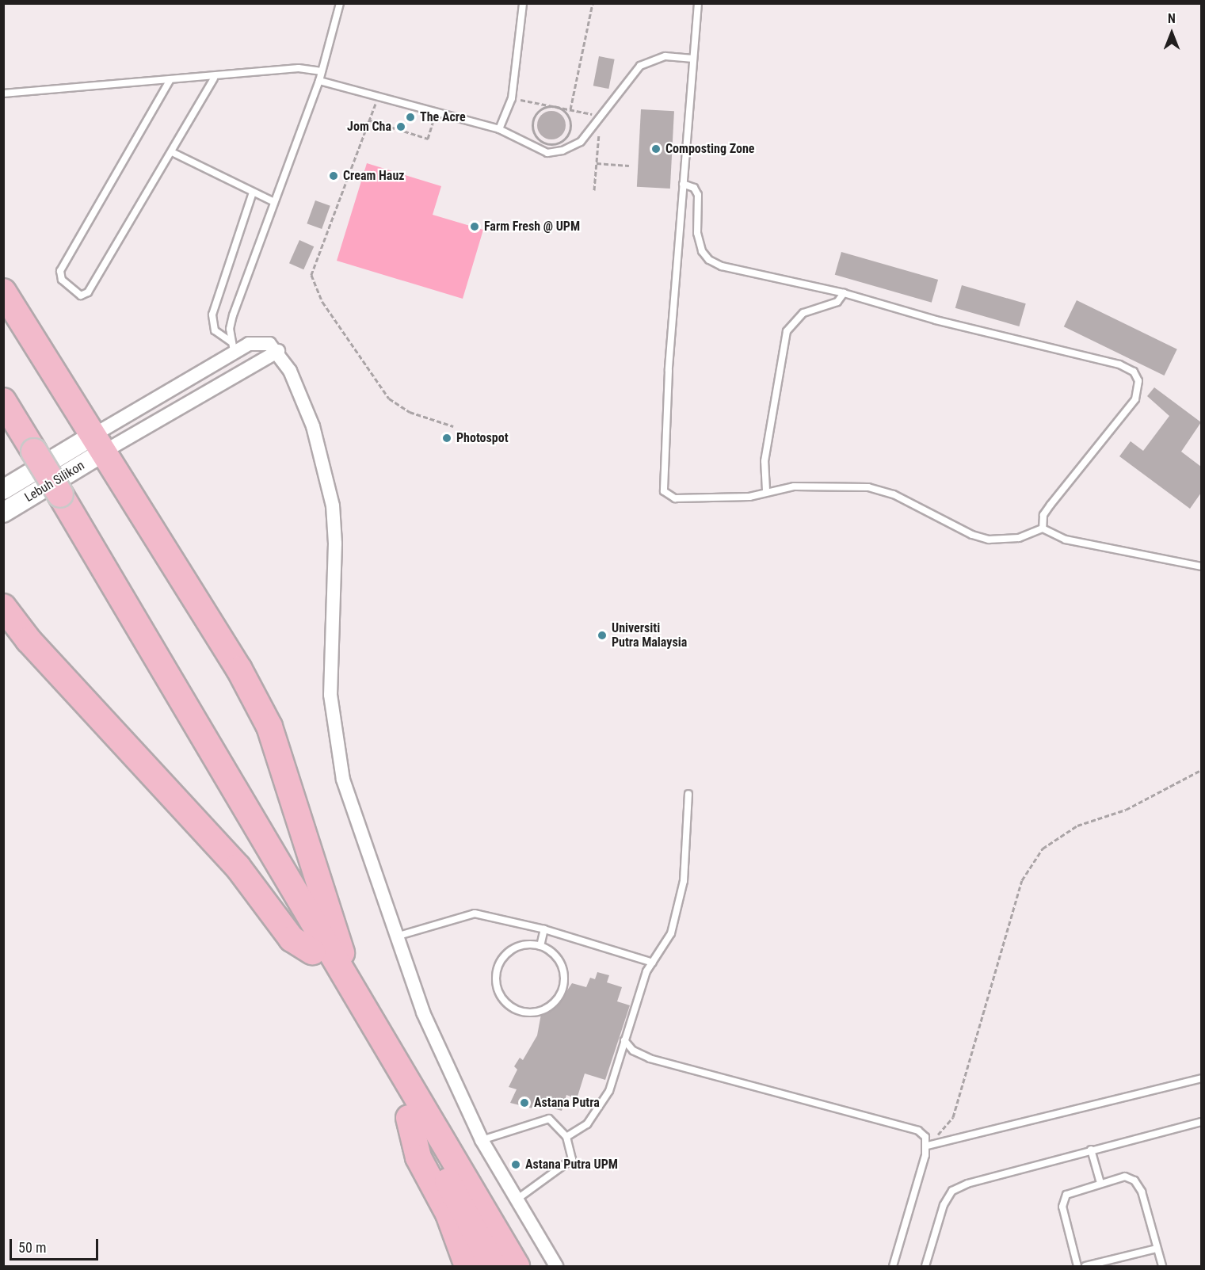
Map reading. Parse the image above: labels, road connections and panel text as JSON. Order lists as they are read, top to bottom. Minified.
{"streets":{"street":["Lebuh Silikon"]},"places":["The Acre","Jom Cha","Composting Zone","Cream Hauz","Farm Fresh @ UPM","Photospot","Universiti Putra Malaysia","Astana Putra","Astana Putra UPM"],"scale_bar":"50 m","north":"top"}
